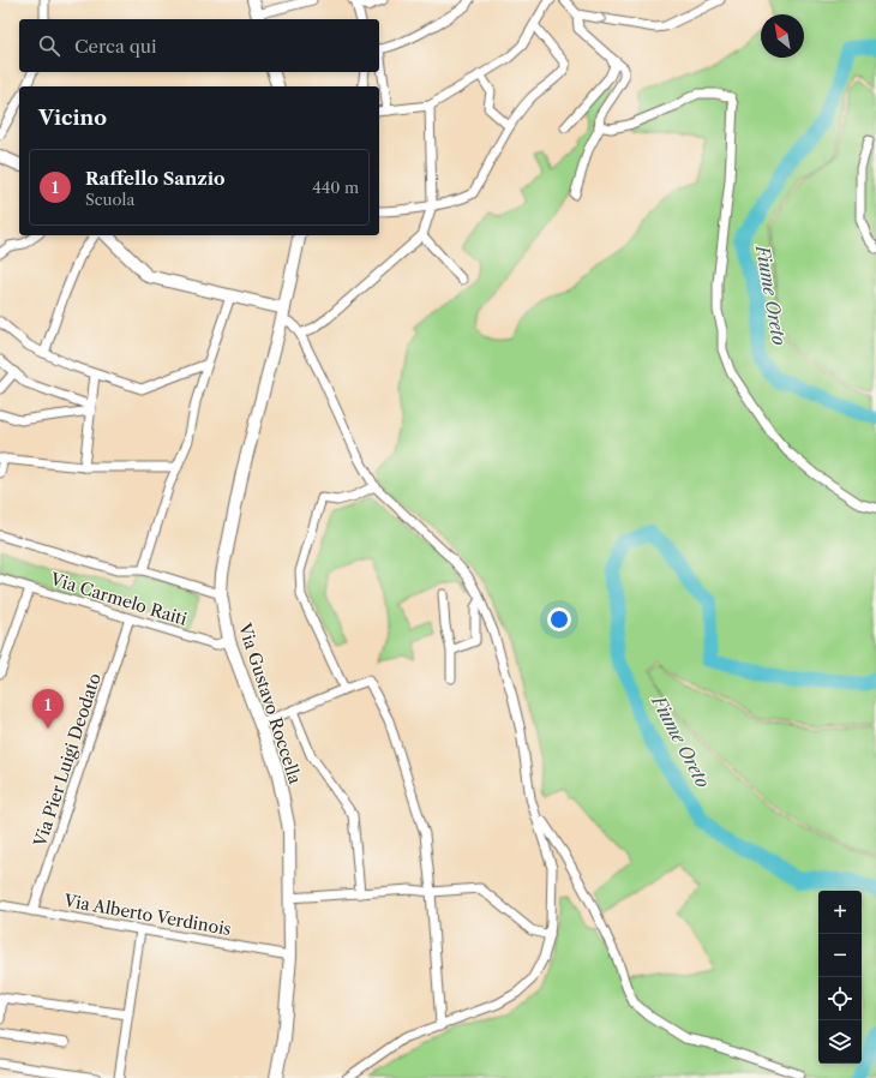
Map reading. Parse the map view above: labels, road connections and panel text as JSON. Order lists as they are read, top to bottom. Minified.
{"streets":{"street":["Via Carmelo Raiti","Via Gustavo Roccella","Via Pier Luigi Deodato","Via Alberto Verdinois"]},"crossings":[["Via Carmelo Raiti","Via Gustavo Roccella"],["Via Carmelo Raiti","Via Pier Luigi Deodato"],["Via Gustavo Roccella","Via Alberto Verdinois"],["Via Pier Luigi Deodato","Via Alberto Verdinois"]],"water":["Fiume Oreto"],"north":"top left","page":{"search":"Cerca qui","heading":"Vicino","list":[{"mark":"1","name":"Raffello Sanzio","note":"Scuola","value":"440 m"}],"pins":"1","map_buttons":["+","−"]}}
